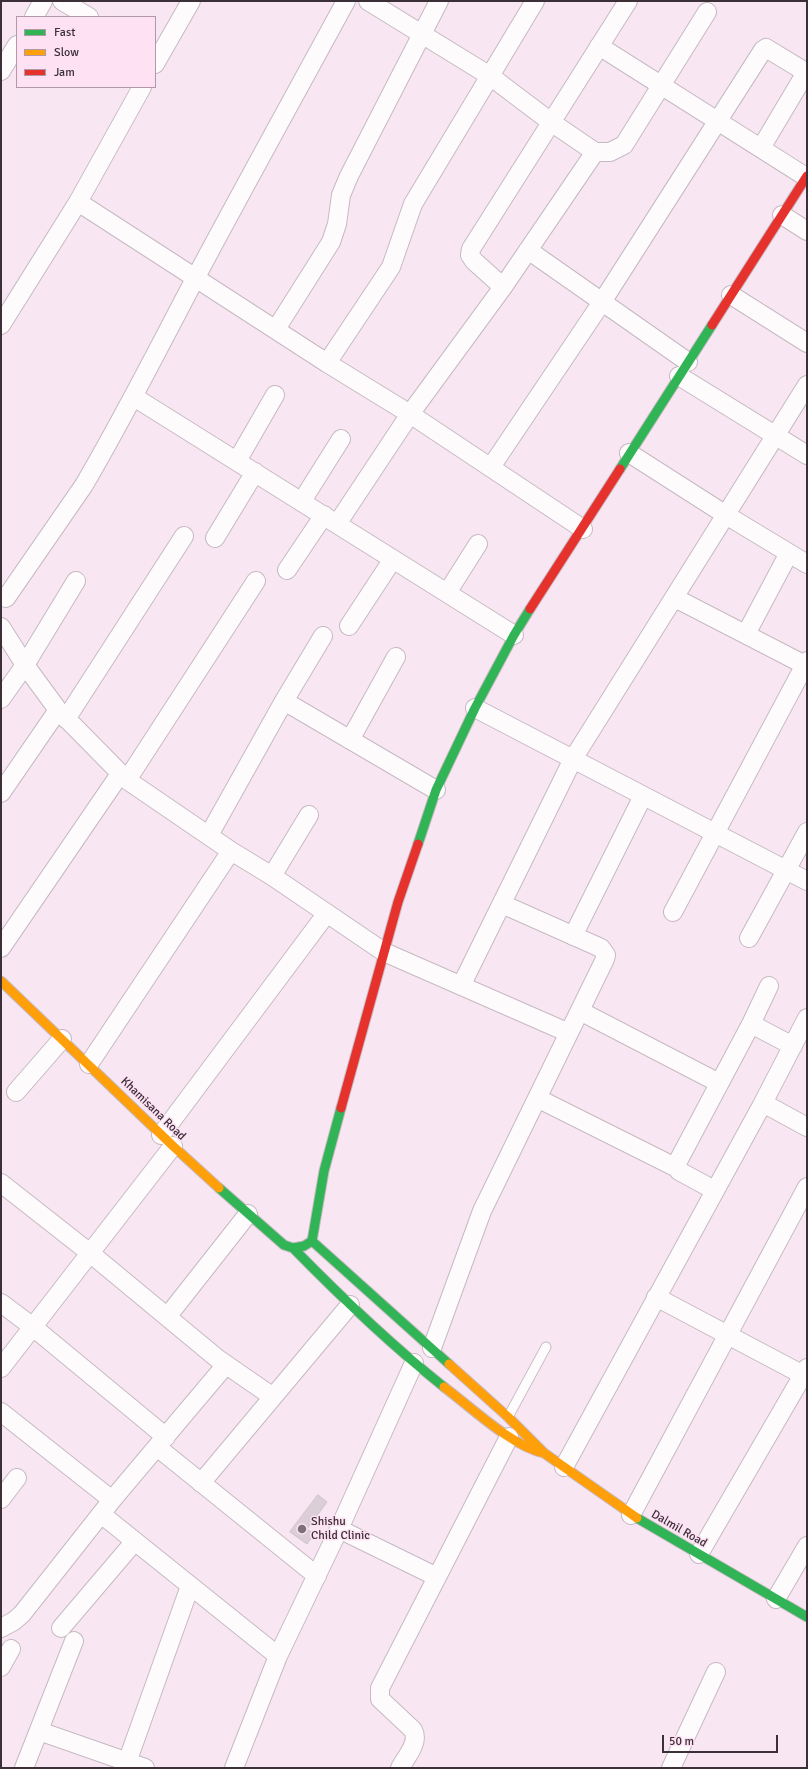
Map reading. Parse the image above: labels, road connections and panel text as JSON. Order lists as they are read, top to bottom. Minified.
{"streets":{"street":["Khamisana Road","Dalmil Road"]},"crossings":[["Khamisana Road","Dalmil Road"]],"places":["Shishu Child Clinic"],"legend":["Fast","Slow","Jam"],"scale_bar":"50 m"}
